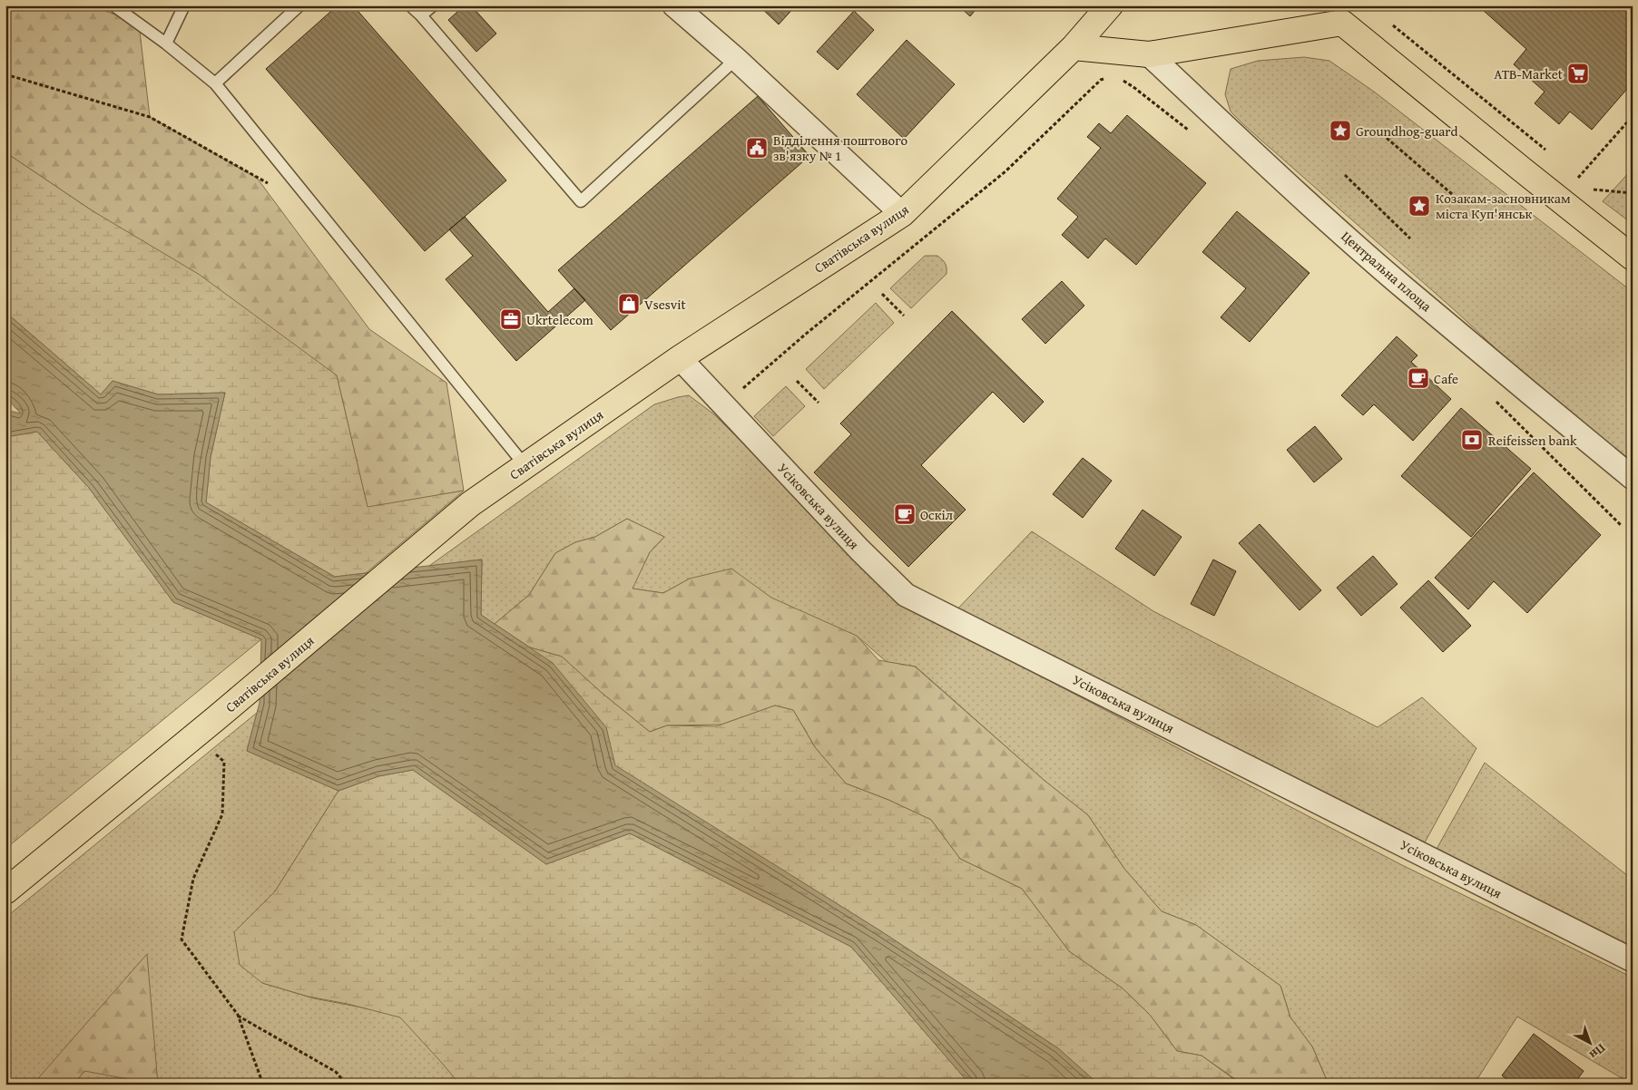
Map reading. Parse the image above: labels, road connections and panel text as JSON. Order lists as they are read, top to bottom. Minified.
{"streets":{"main road":["Сватівська вулиця"],"street":["Центральна площа","Усіковська вулиця"]},"crossings":[["Сватівська вулиця","Усіковська вулиця"]],"places":{"supermarket":["ATB-Market"],"place":["Groundhog-guard","Козакам-засновникам міста Куп'янськ"],"public building":["Відділення поштового зв'язку № 1"],"shop":["Vsesvit"],"office":["Ukrtelecom"],"cafe":["Cafe","Оскіл"],"bank":["Reifeissen bank"]},"north":"bottom right"}
